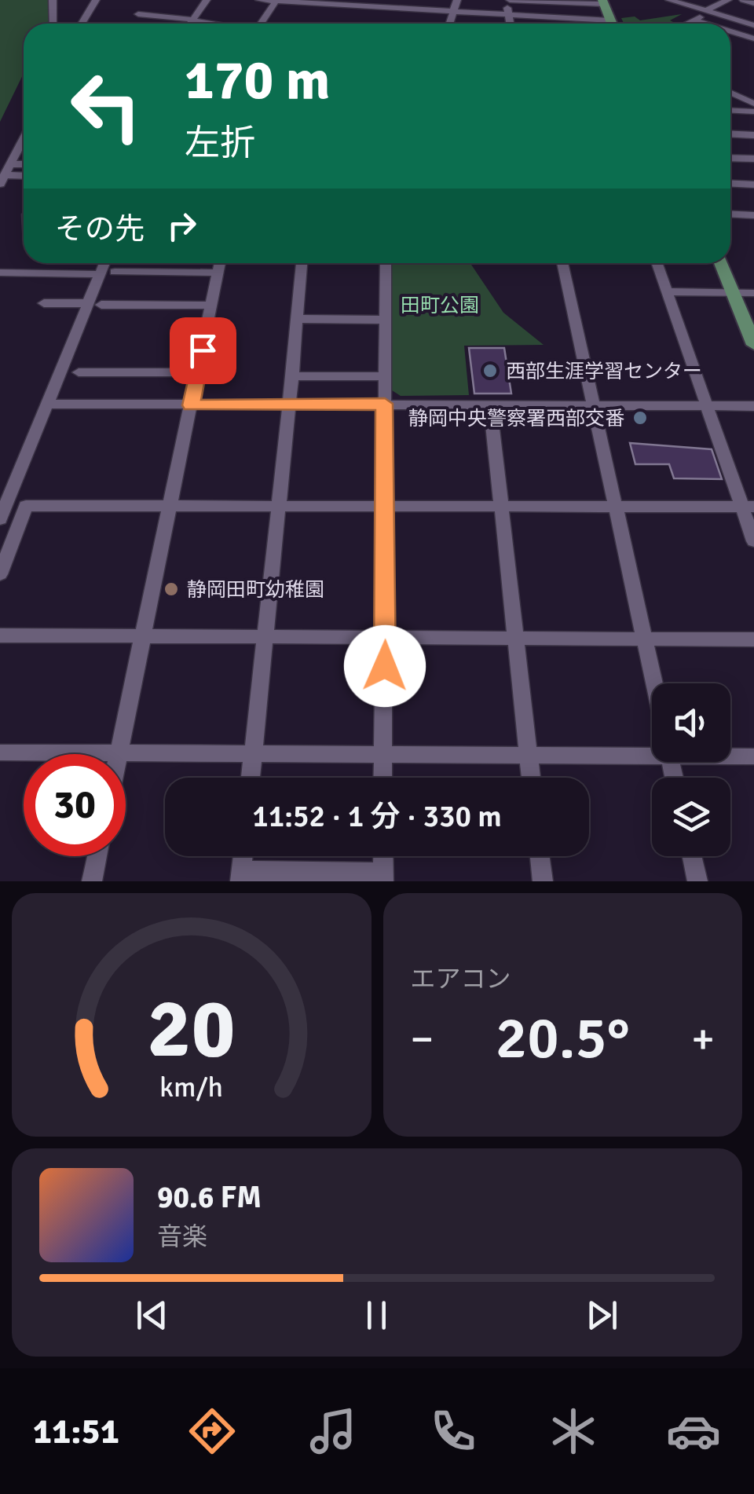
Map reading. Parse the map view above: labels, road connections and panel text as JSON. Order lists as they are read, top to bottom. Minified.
{"parks":["田町公園"],"places":["西部生涯学習センター","静岡中央警察署西部交番","静岡田町幼稚園"],"page":{"turn":["170 m","左折"],"then":"その先","limit":"30","trip":"11:52 · 1 分 · 330 m","tile":"エアコン","heat":["−","20.5°","+"],"song":["90.6 FM","音楽"],"tabs":"11:51","gauge":["20","km/h"]}}
